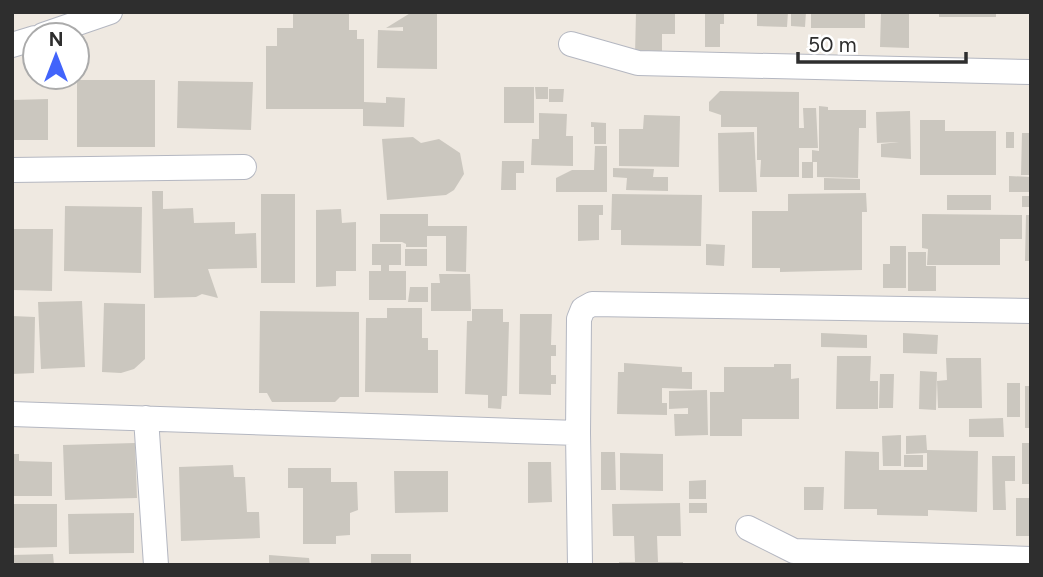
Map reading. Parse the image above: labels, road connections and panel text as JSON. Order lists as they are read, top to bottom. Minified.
{"scale_bar":"50 m","north":"top"}
